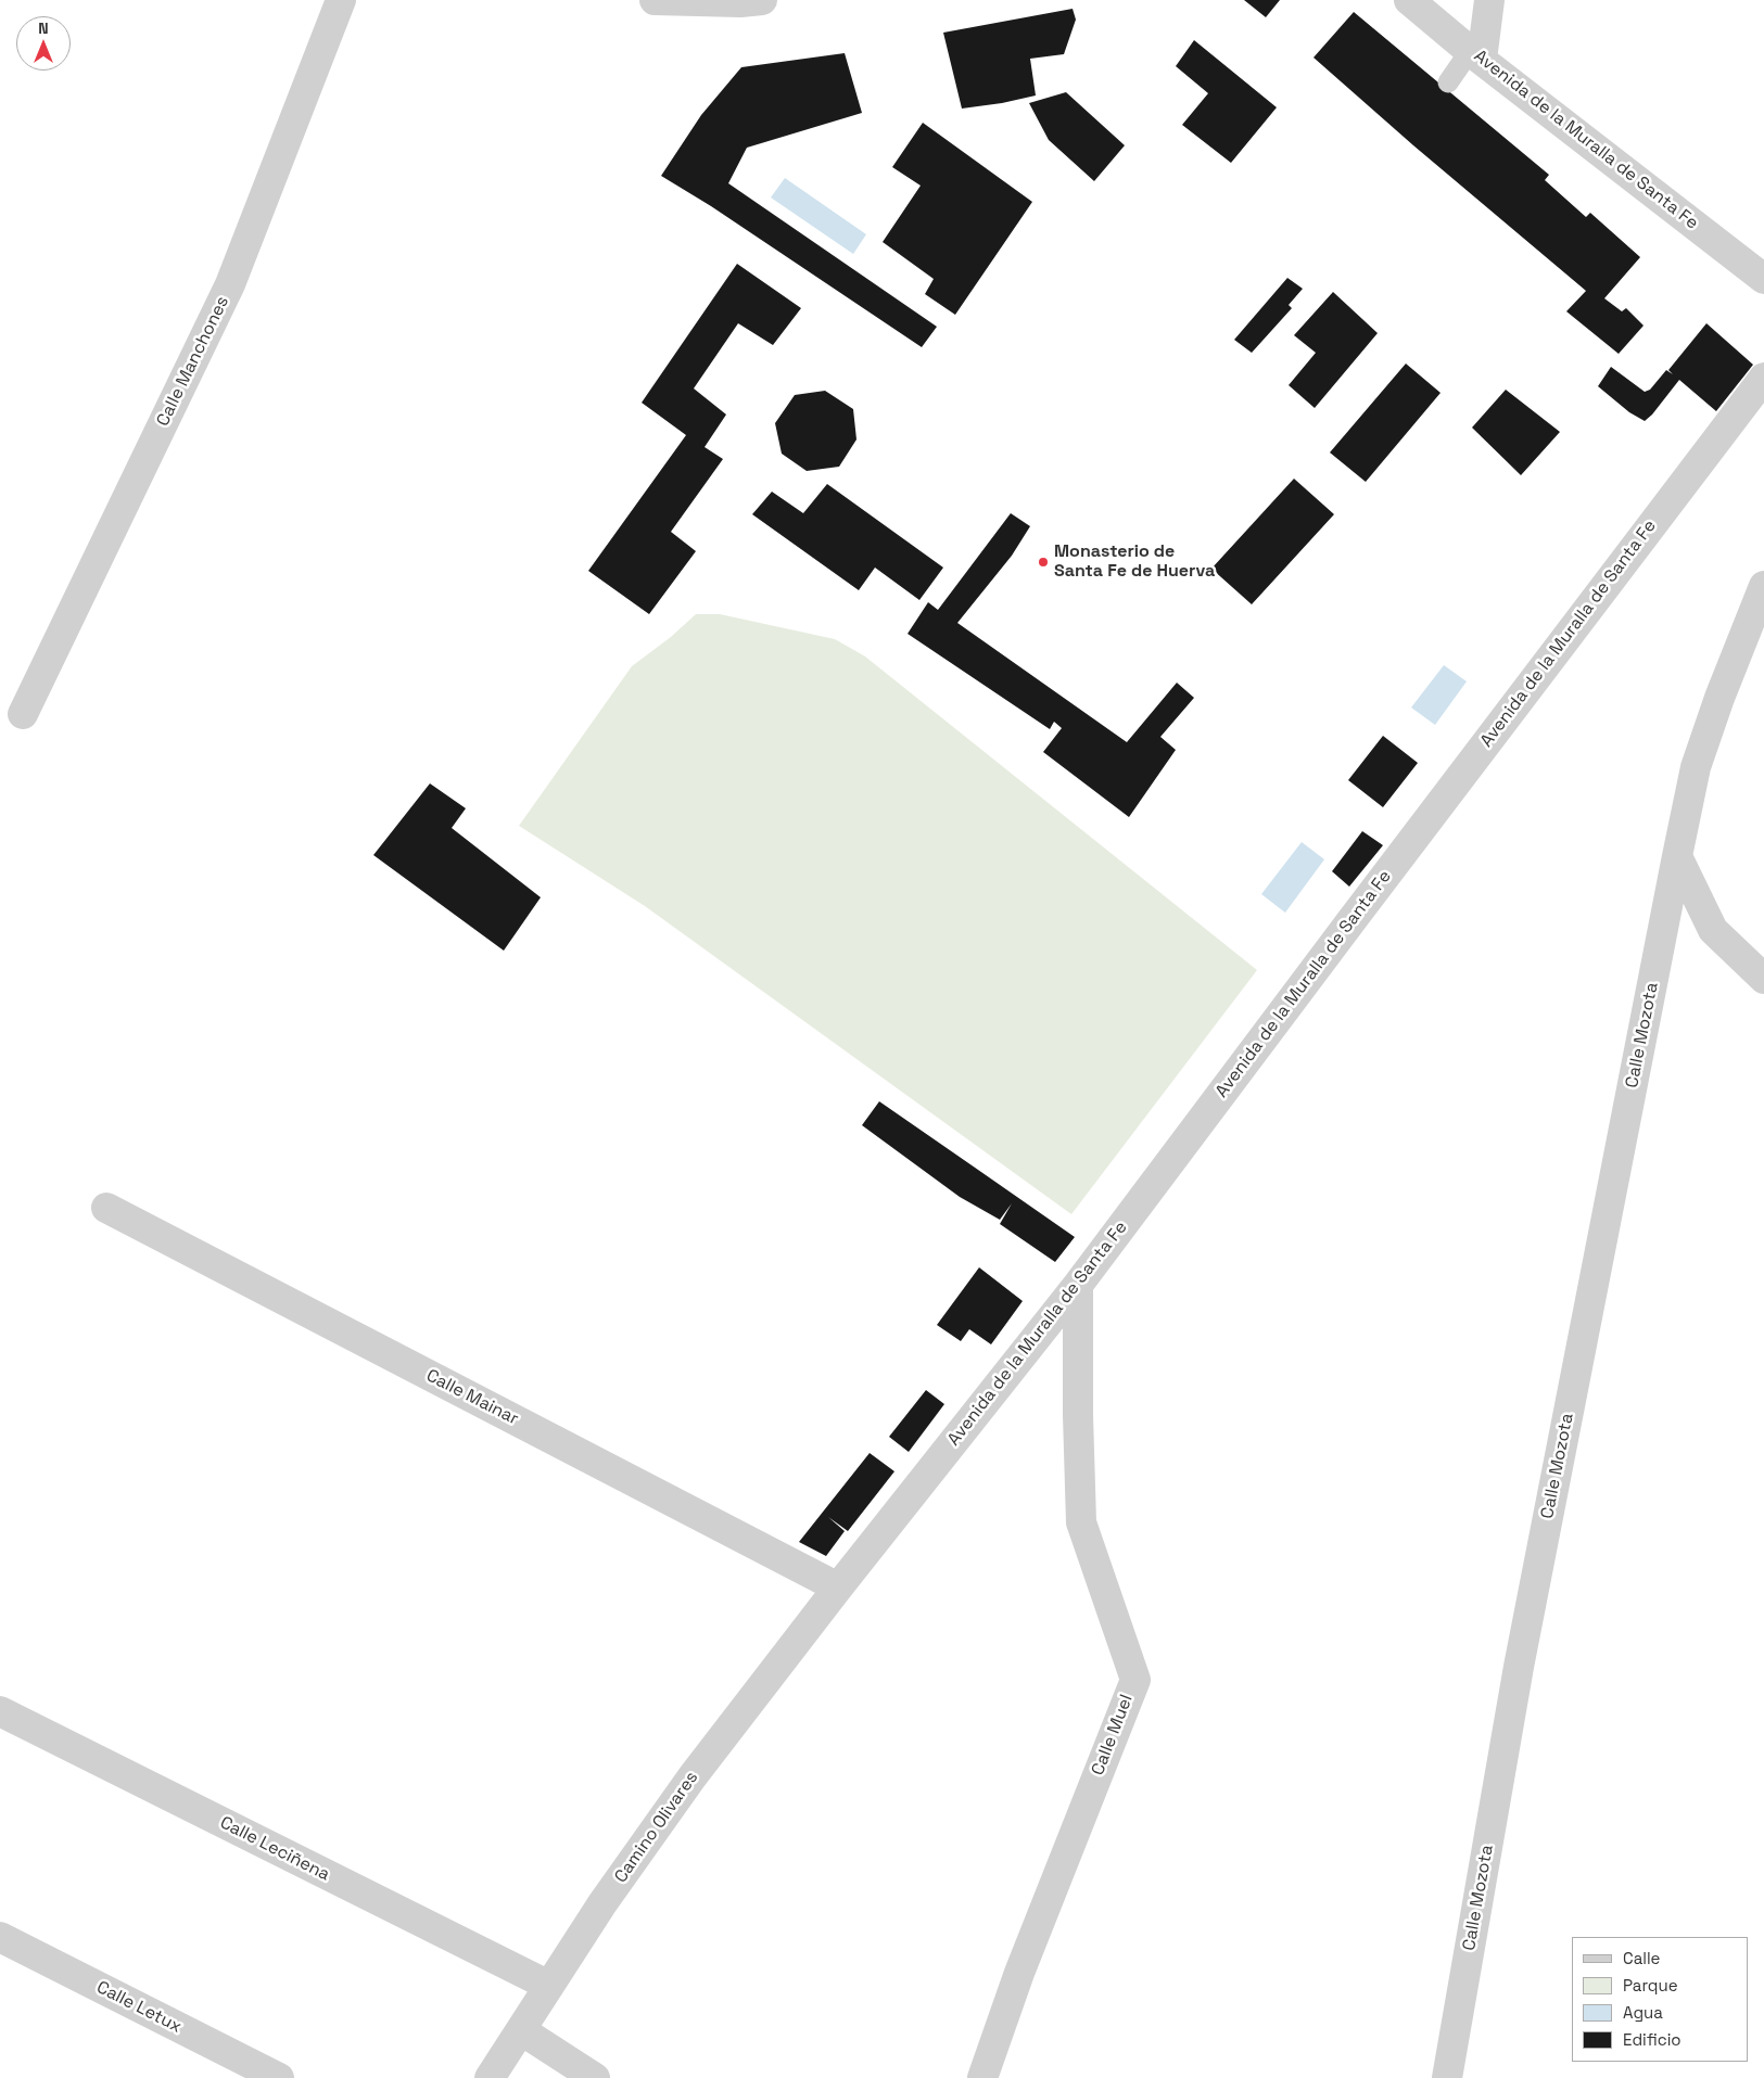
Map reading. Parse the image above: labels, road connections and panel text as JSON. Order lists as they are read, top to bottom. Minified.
{"streets":{"street":["Avenida de la Muralla de Santa Fe","Calle Manchones","Calle Mozota","Calle Mainar","Calle Muel","Camino Olivares","Calle Leciñena","Calle Letux"]},"crossings":[["Avenida de la Muralla de Santa Fe","Calle Mainar"],["Avenida de la Muralla de Santa Fe","Calle Muel"],["Avenida de la Muralla de Santa Fe","Camino Olivares"],["Calle Mainar","Camino Olivares"],["Camino Olivares","Calle Leciñena"]],"places":["Monasterio de Santa Fe de Huerva"],"legend":["Calle","Parque","Agua","Edificio"],"north":"top"}
